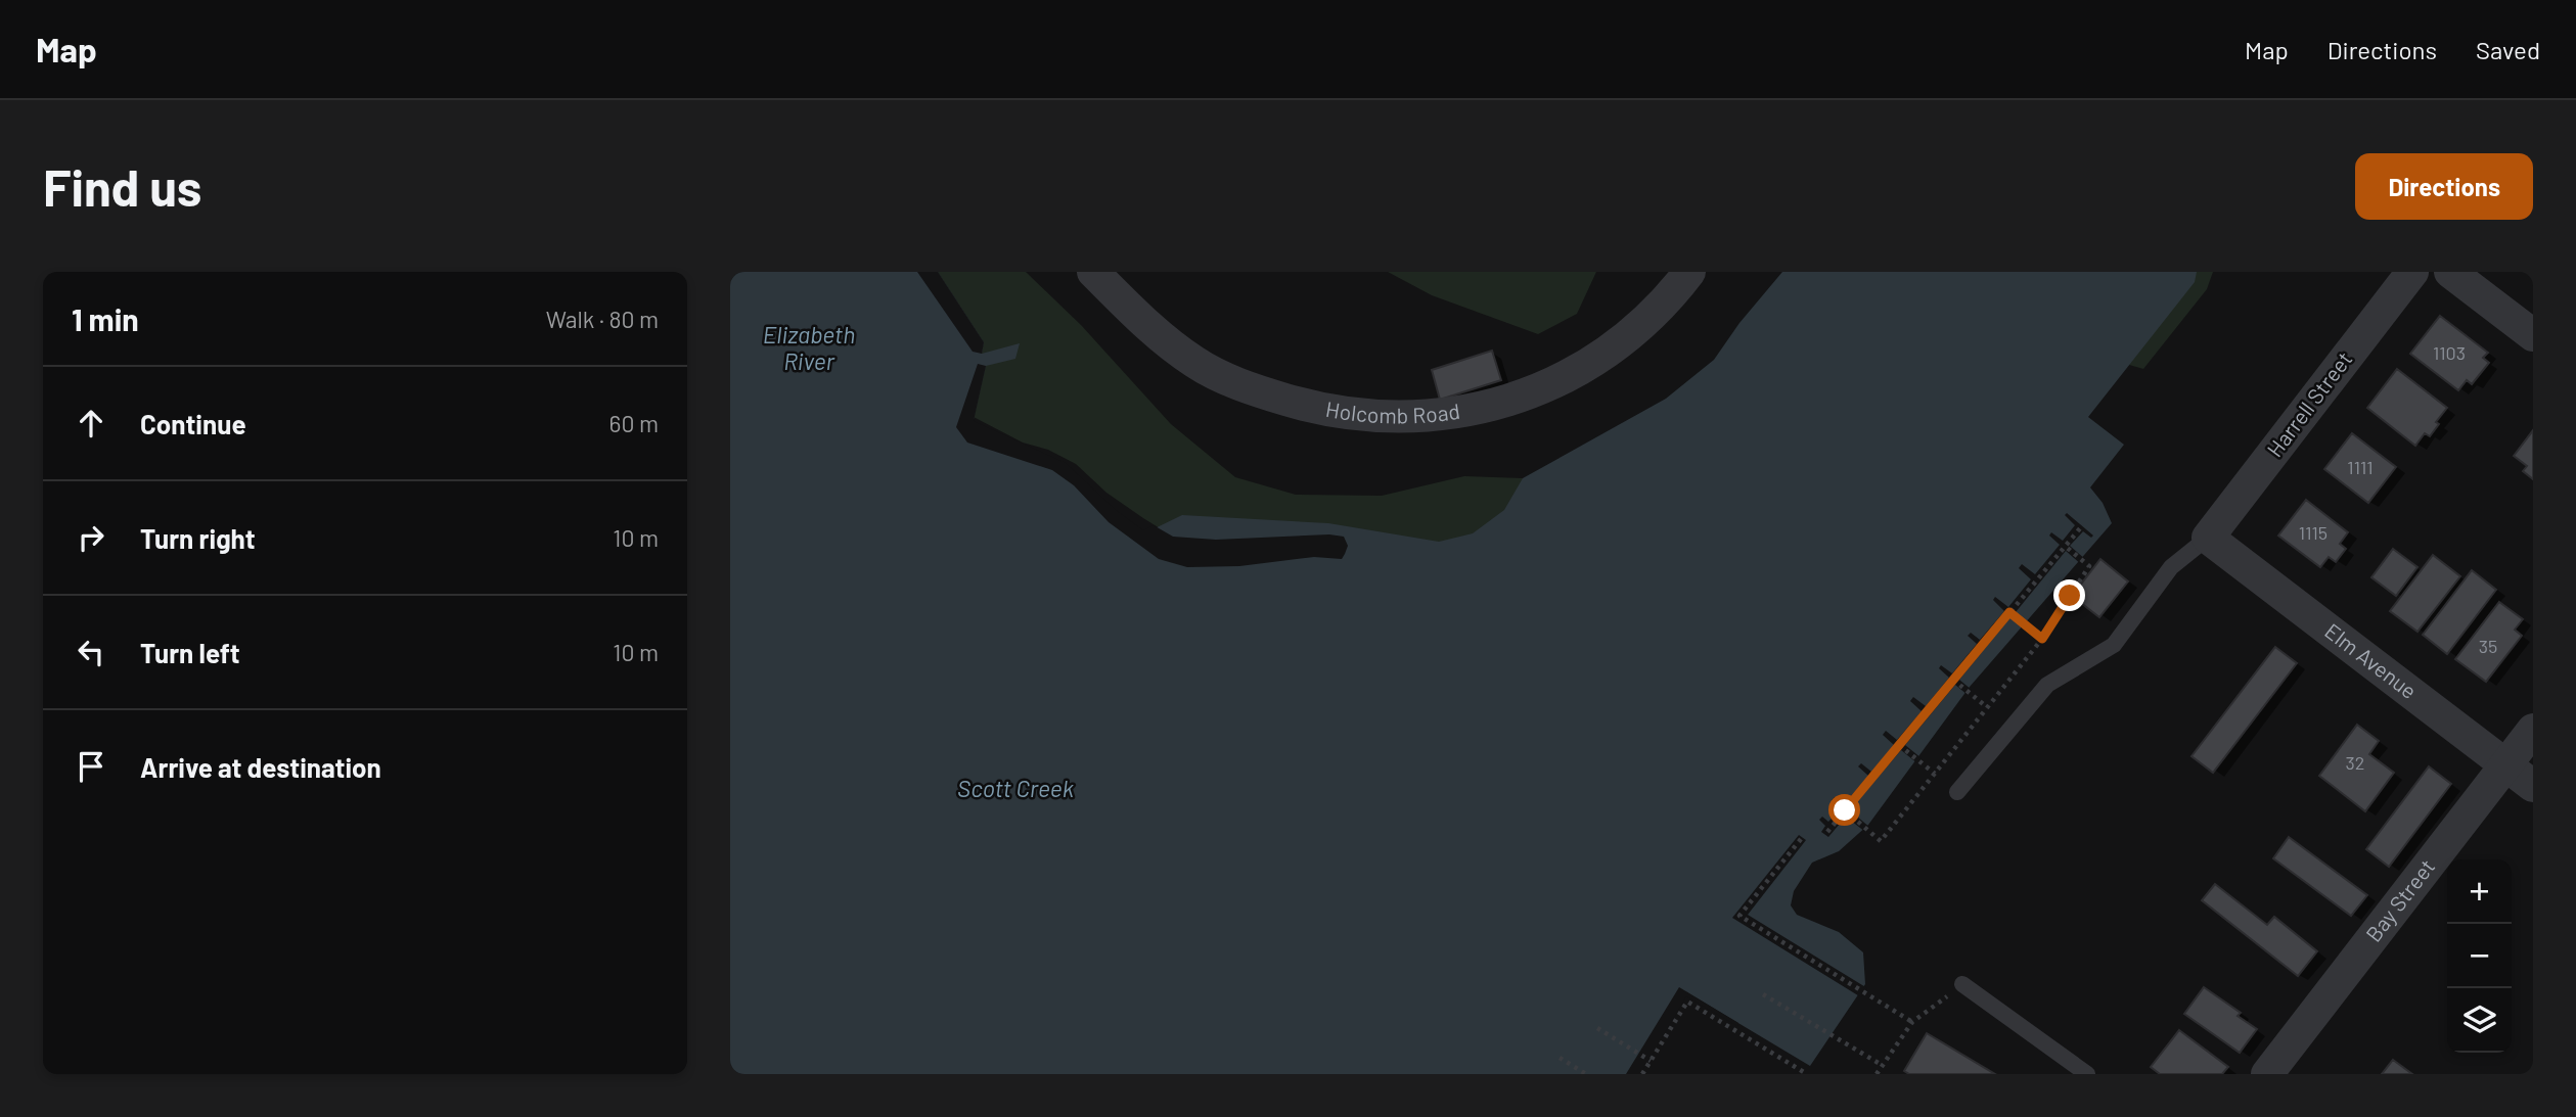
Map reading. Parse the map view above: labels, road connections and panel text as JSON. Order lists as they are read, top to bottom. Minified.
{"streets":{"street":["Harrell Street","Holcomb Road","Elm Avenue","Bay Street"]},"crossings":[["Harrell Street","Elm Avenue"],["Elm Avenue","Bay Street"]],"water":["Elizabeth River","Scott Creek"],"house_numbers":["1103","1111","1115","35","32"],"page":{"header":"Map","nav":["Map","Directions","Saved"],"buttons":"Directions","title":"Find us","heading":["1 min","Walk · 80 m"],"list":[["Continue","60 m"],["Turn right","10 m"],["Turn left","10 m"],"Arrive at destination"],"map_buttons":["+","−"]}}
